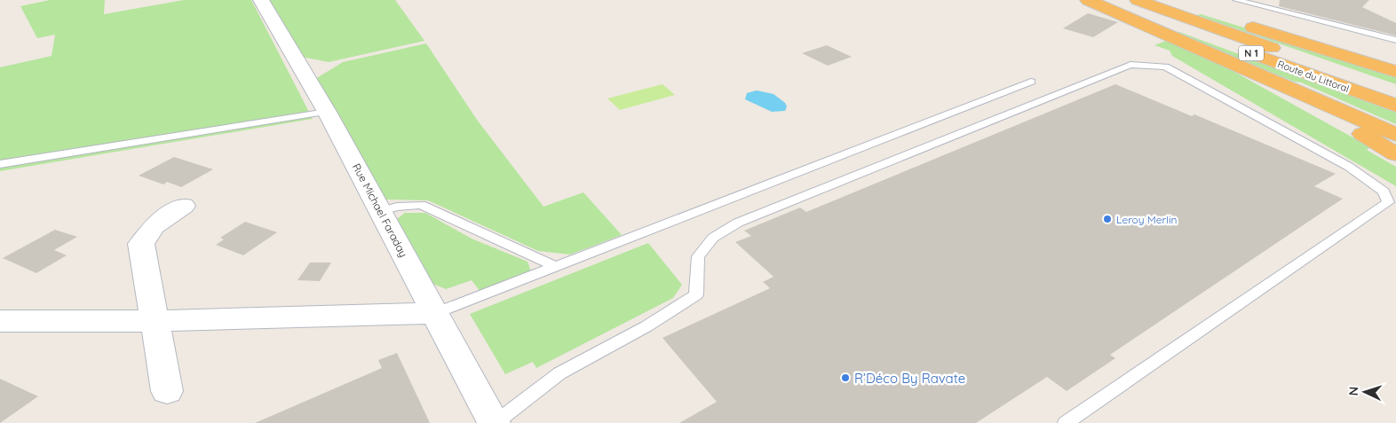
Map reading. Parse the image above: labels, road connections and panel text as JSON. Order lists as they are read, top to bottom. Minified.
{"streets":{"highway":["N 1","Route du Littoral"],"street":["Rue Michael Faraday"]},"places":["Leroy Merlin","R’Déco By Ravate"],"north":"left"}
